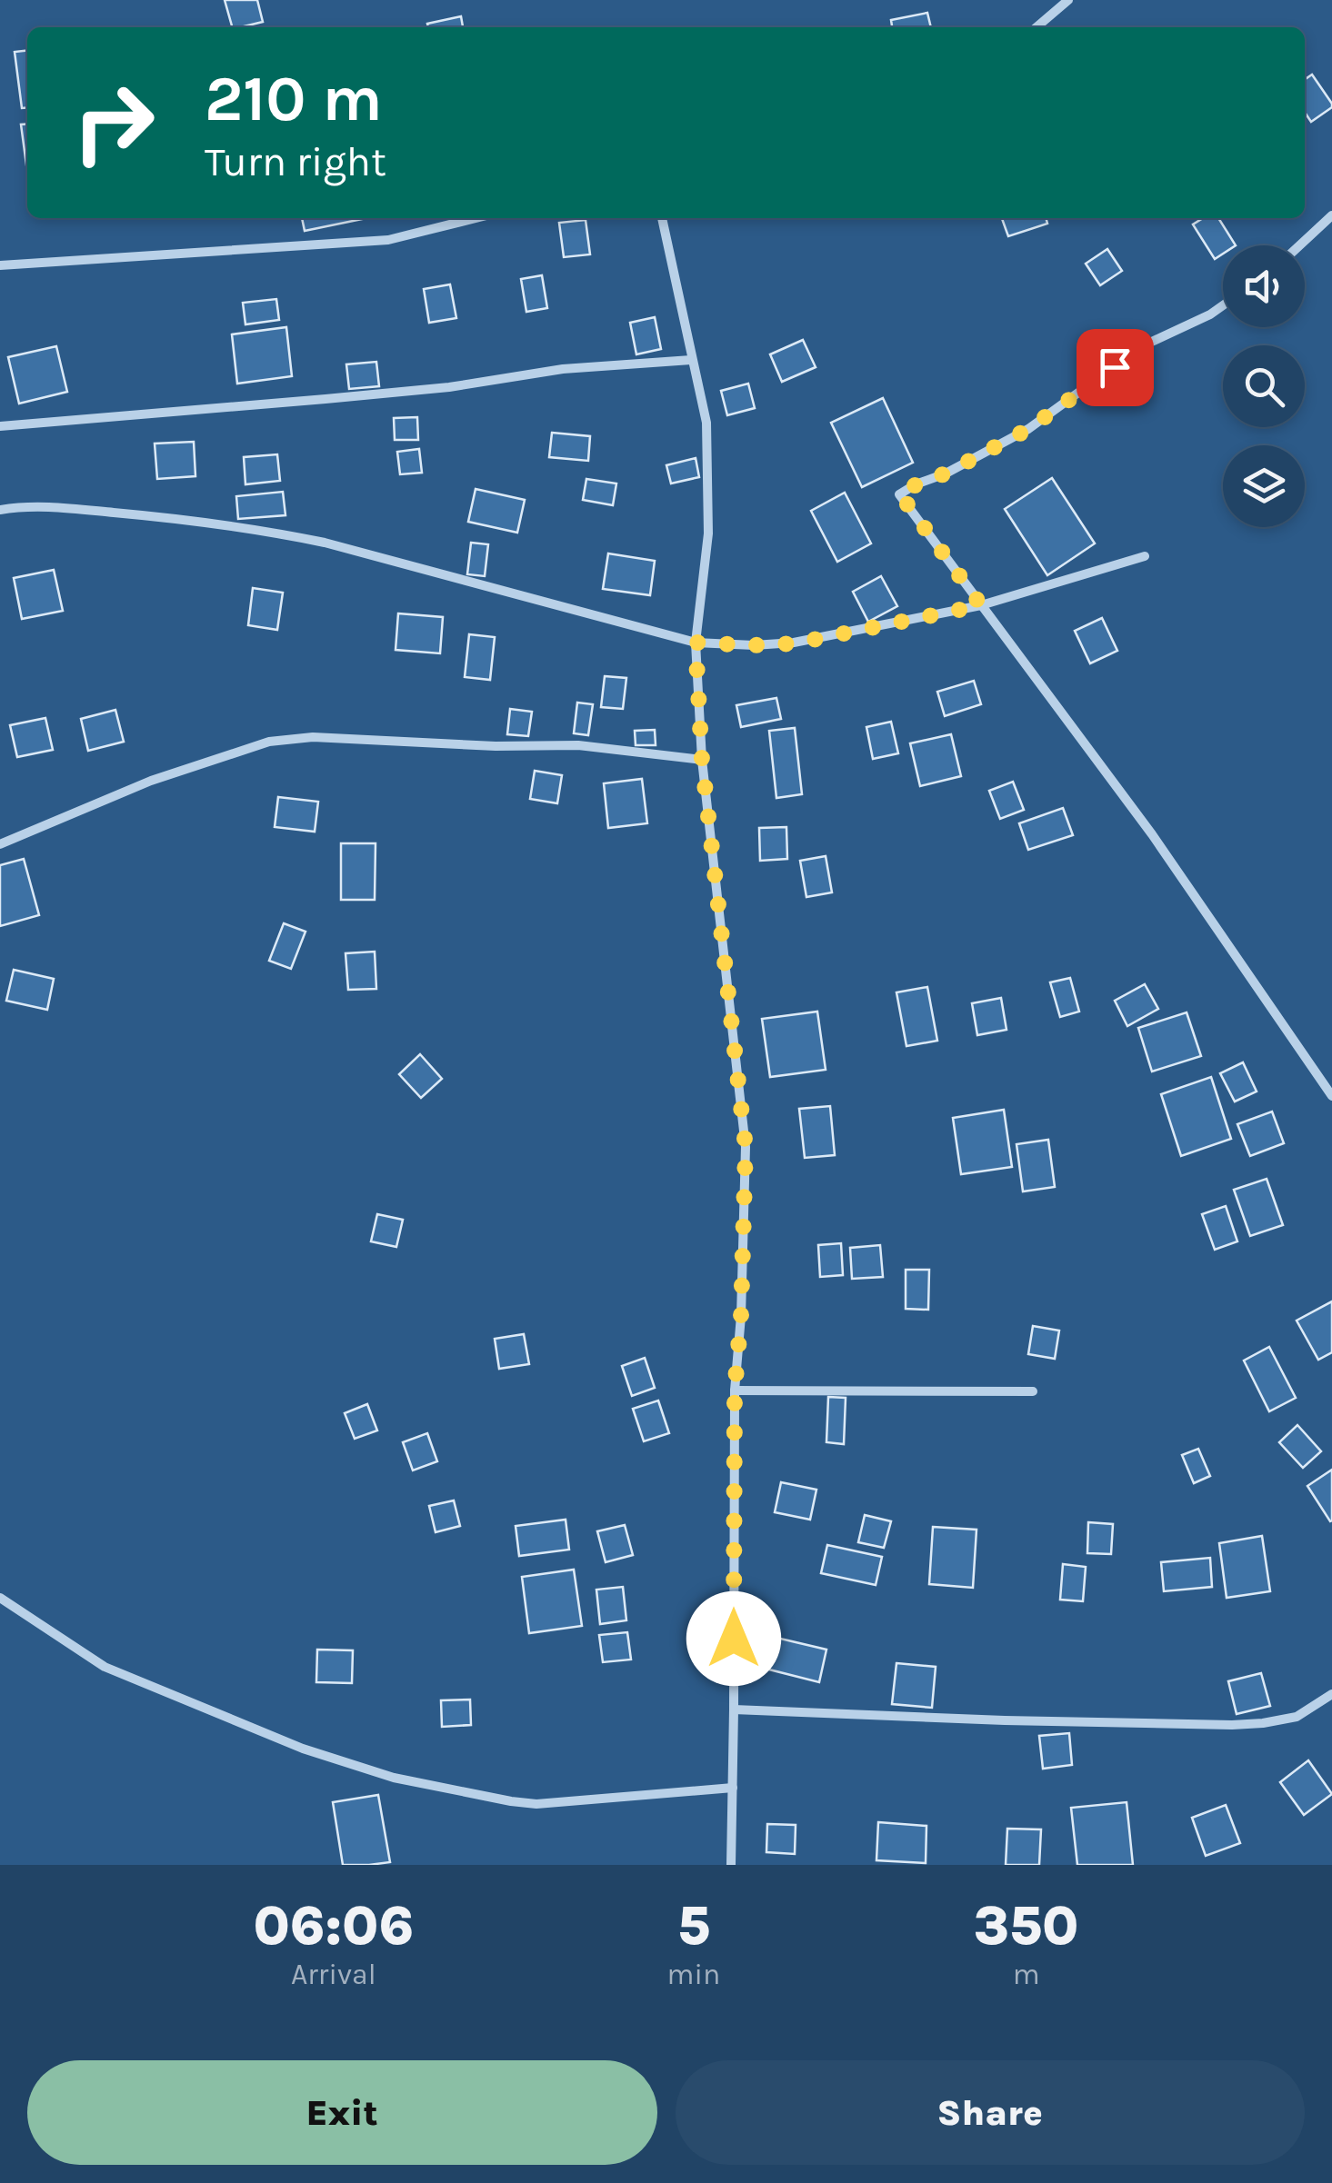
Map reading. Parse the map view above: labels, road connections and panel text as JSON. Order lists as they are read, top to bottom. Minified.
{"page":{"turn":["210 m","Turn right"],"eta":["06:06","Arrival","5","min","350","m"],"buttons":["Exit","Share"]}}
